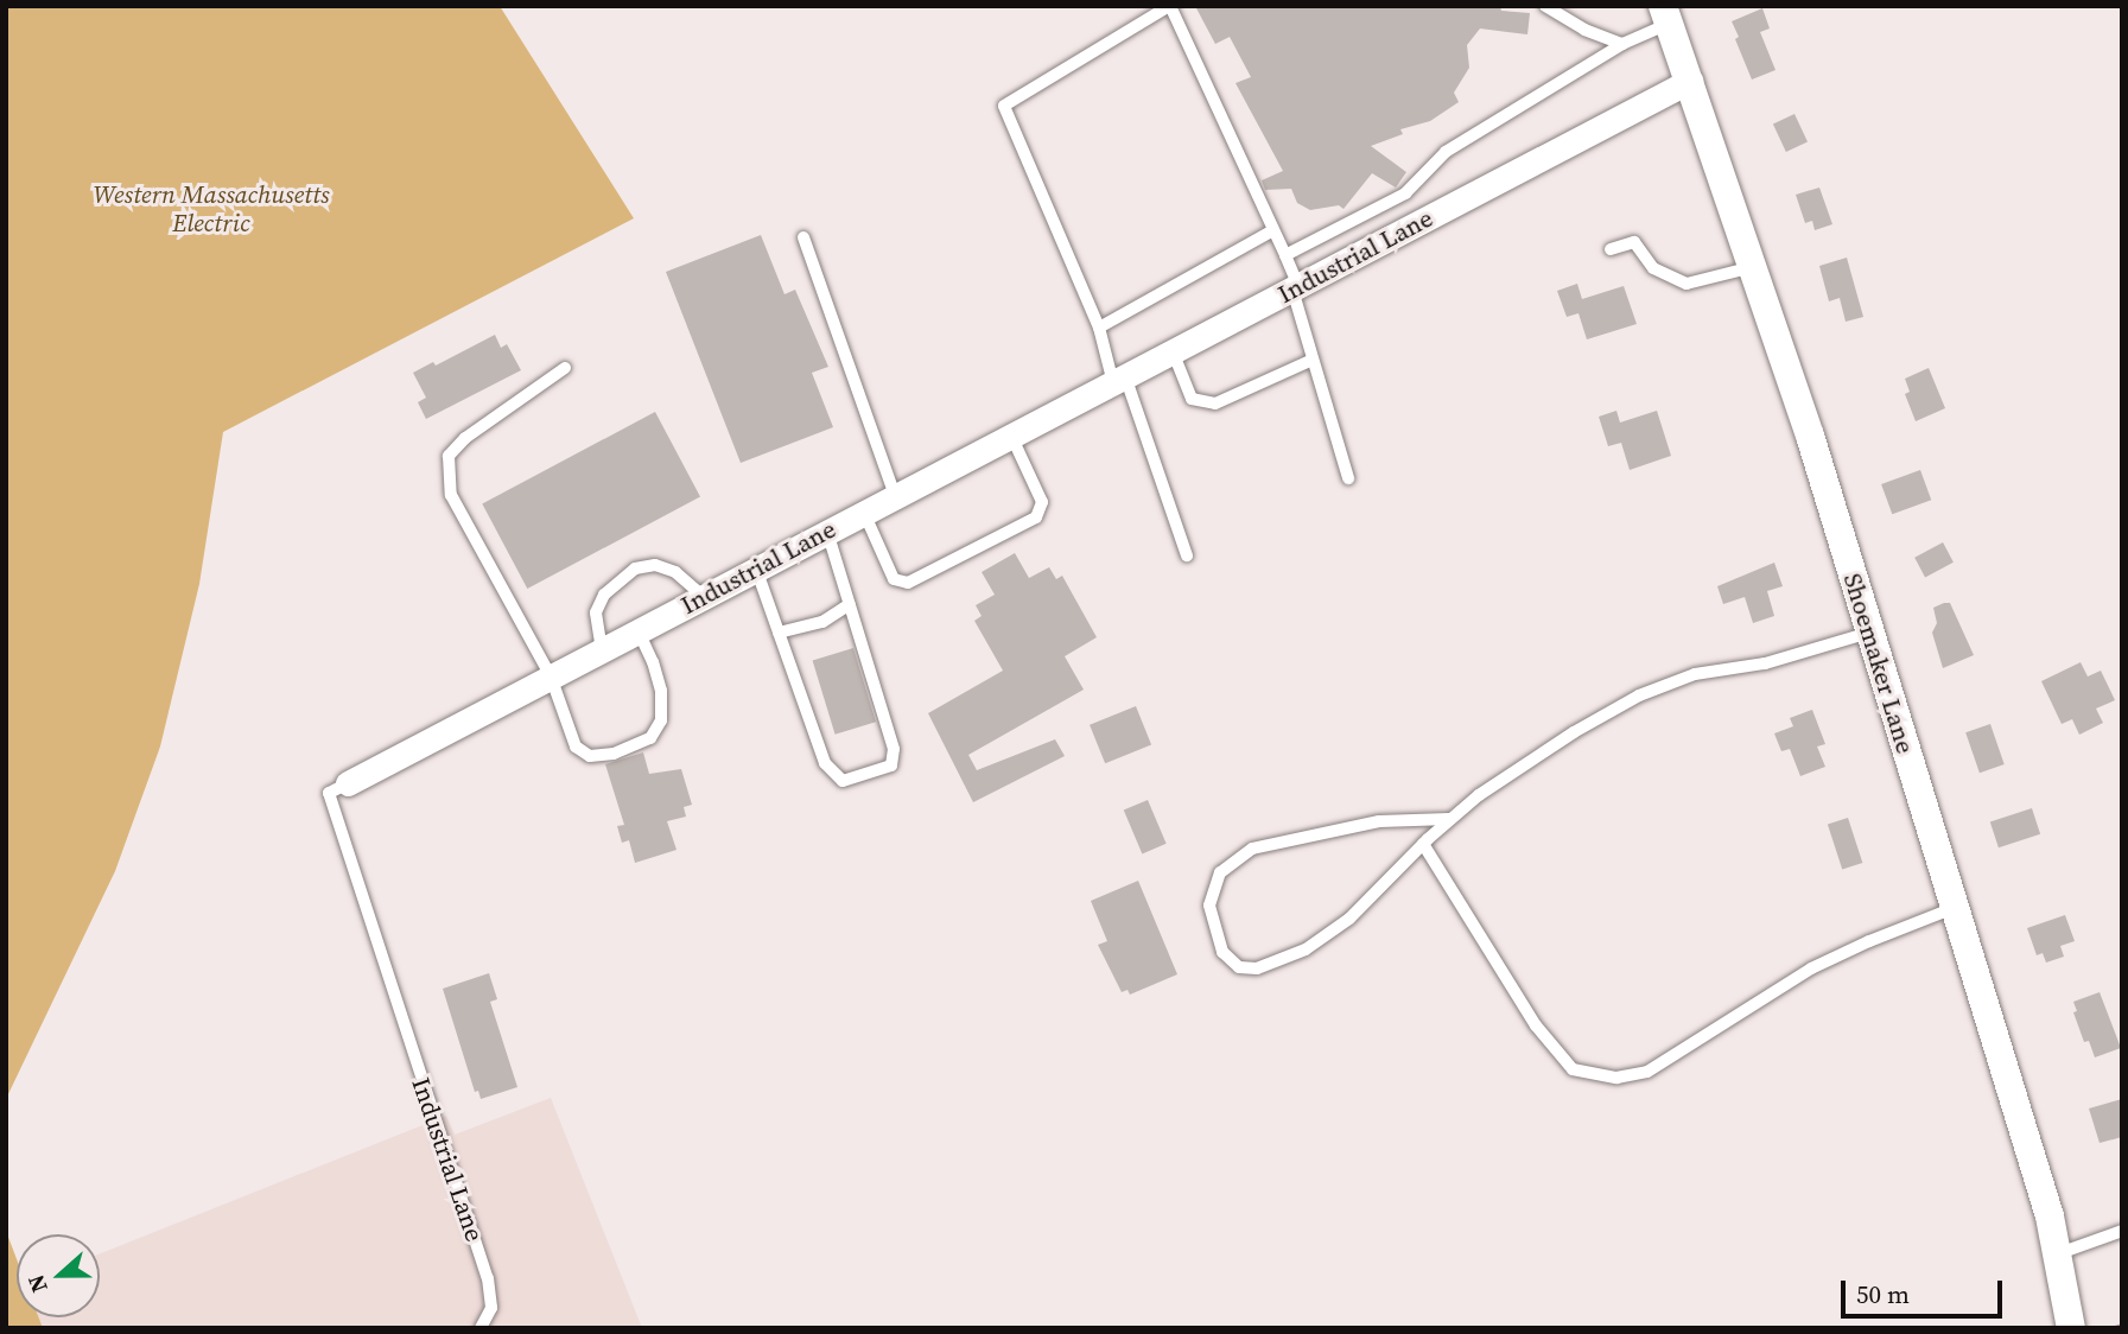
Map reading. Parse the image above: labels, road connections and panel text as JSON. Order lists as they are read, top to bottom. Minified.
{"streets":{"street":["Industrial Lane","Shoemaker Lane"]},"crossings":[["Industrial Lane","Shoemaker Lane"]],"parks":["Western Massachusetts Electric"],"scale_bar":"50 m","north":"left"}
